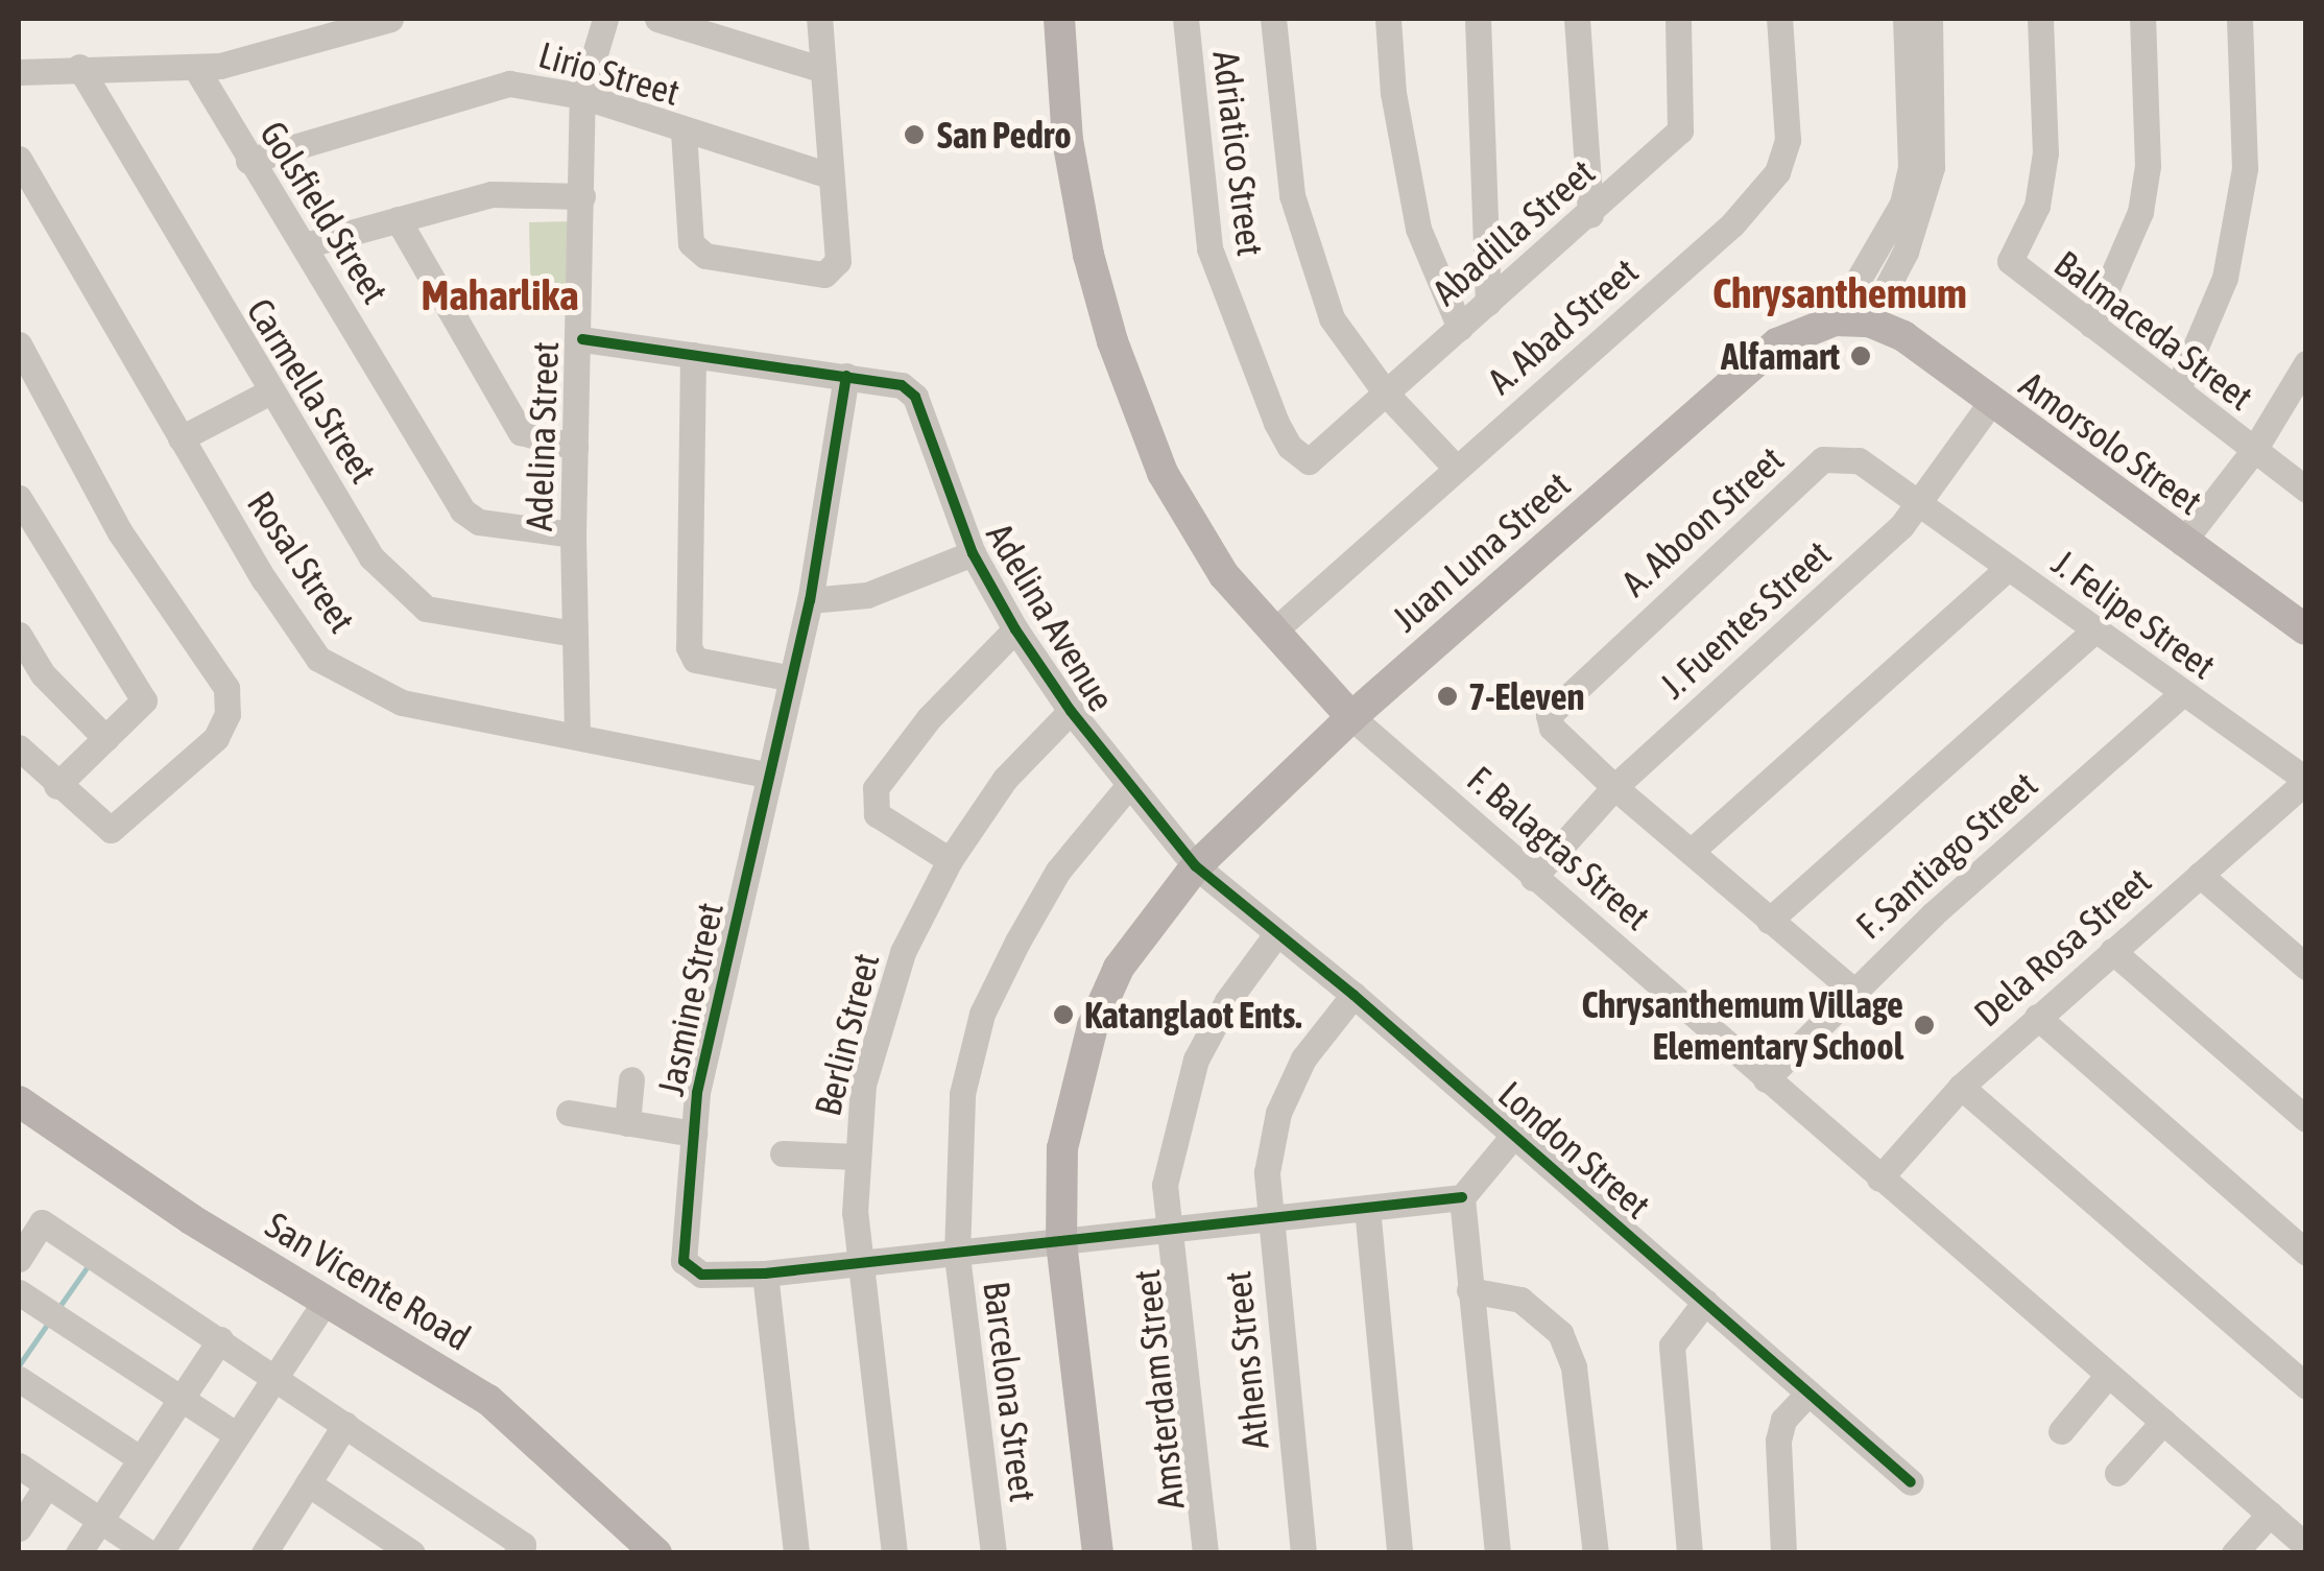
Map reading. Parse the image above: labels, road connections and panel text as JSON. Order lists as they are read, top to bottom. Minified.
{"streets":{"main road":["Amorsolo Street","Juan Luna Street","F. Balagtas Street","San Vicente Road"],"street":["Lirio Street","Adriatico Street","Golsfield Street","Abadilla Street","A. Abad Street","Balmaceda Street","Carmella Street","Adelina Street","A. Aboon Street","Rosal Street","J. Felipe Street","Adelina Avenue","J. Fuentes Street","F. Santiago Street","Dela Rosa Street","Jasmine Street","Berlin Street","London Street","Athens Street","Amsterdam Street","Barcelona Street"]},"crossings":[["Lirio Street","Golsfield Street"],["Lirio Street","Adelina Street"],["Adriatico Street","Abadilla Street"],["Golsfield Street","Adelina Street"],["A. Abad Street","F. Balagtas Street"],["Carmella Street","Adelina Street"],["Adelina Street","Rosal Street"],["Adelina Street","Adelina Avenue"],["Amorsolo Street","Juan Luna Street"],["Amorsolo Street","J. Fuentes Street"],["A. Aboon Street","J. Felipe Street"],["A. Aboon Street","J. Fuentes Street"],["Juan Luna Street","Adelina Avenue"],["Juan Luna Street","F. Balagtas Street"],["Juan Luna Street","Jasmine Street"],["Juan Luna Street","London Street"],["Rosal Street","Jasmine Street"],["J. Felipe Street","J. Fuentes Street"],["J. Felipe Street","F. Santiago Street"],["J. Felipe Street","Dela Rosa Street"],["Adelina Avenue","Jasmine Street"],["Adelina Avenue","Berlin Street"],["Adelina Avenue","London Street"],["Adelina Avenue","Barcelona Street"],["J. Fuentes Street","F. Balagtas Street"],["F. Balagtas Street","F. Santiago Street"],["F. Balagtas Street","Dela Rosa Street"],["Jasmine Street","Berlin Street"],["Jasmine Street","Athens Street"],["Jasmine Street","Amsterdam Street"],["Jasmine Street","Barcelona Street"],["London Street","Athens Street"],["London Street","Amsterdam Street"]],"districts":["Chrysanthemum","Maharlika"],"places":["San Pedro","Alfamart","7-Eleven","Katanglaot Ents.","Chrysanthemum Village Elementary School"]}
